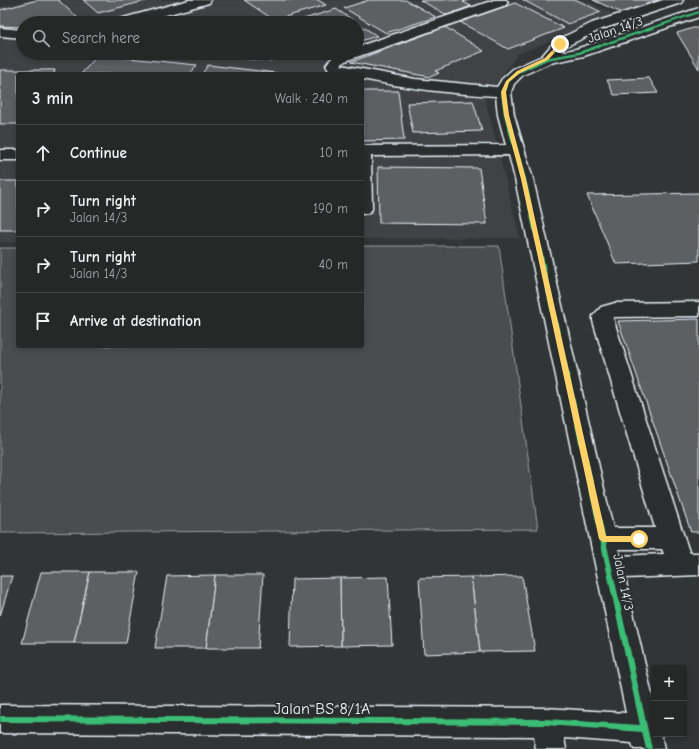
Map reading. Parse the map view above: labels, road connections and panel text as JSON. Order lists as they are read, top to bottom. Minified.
{"streets":{"street":["Jalan 14/3","Jalan BS 8/1A"]},"crossings":[["Jalan 14/3","Jalan BS 8/1A"]],"page":{"search":"Search here","heading":["3 min","Walk · 240 m"],"list":[["Continue","10 m"],["Turn right","Jalan 14/3","190 m"],["Turn right","Jalan 14/3","40 m"],"Arrive at destination"],"map_buttons":["+","−"]}}
